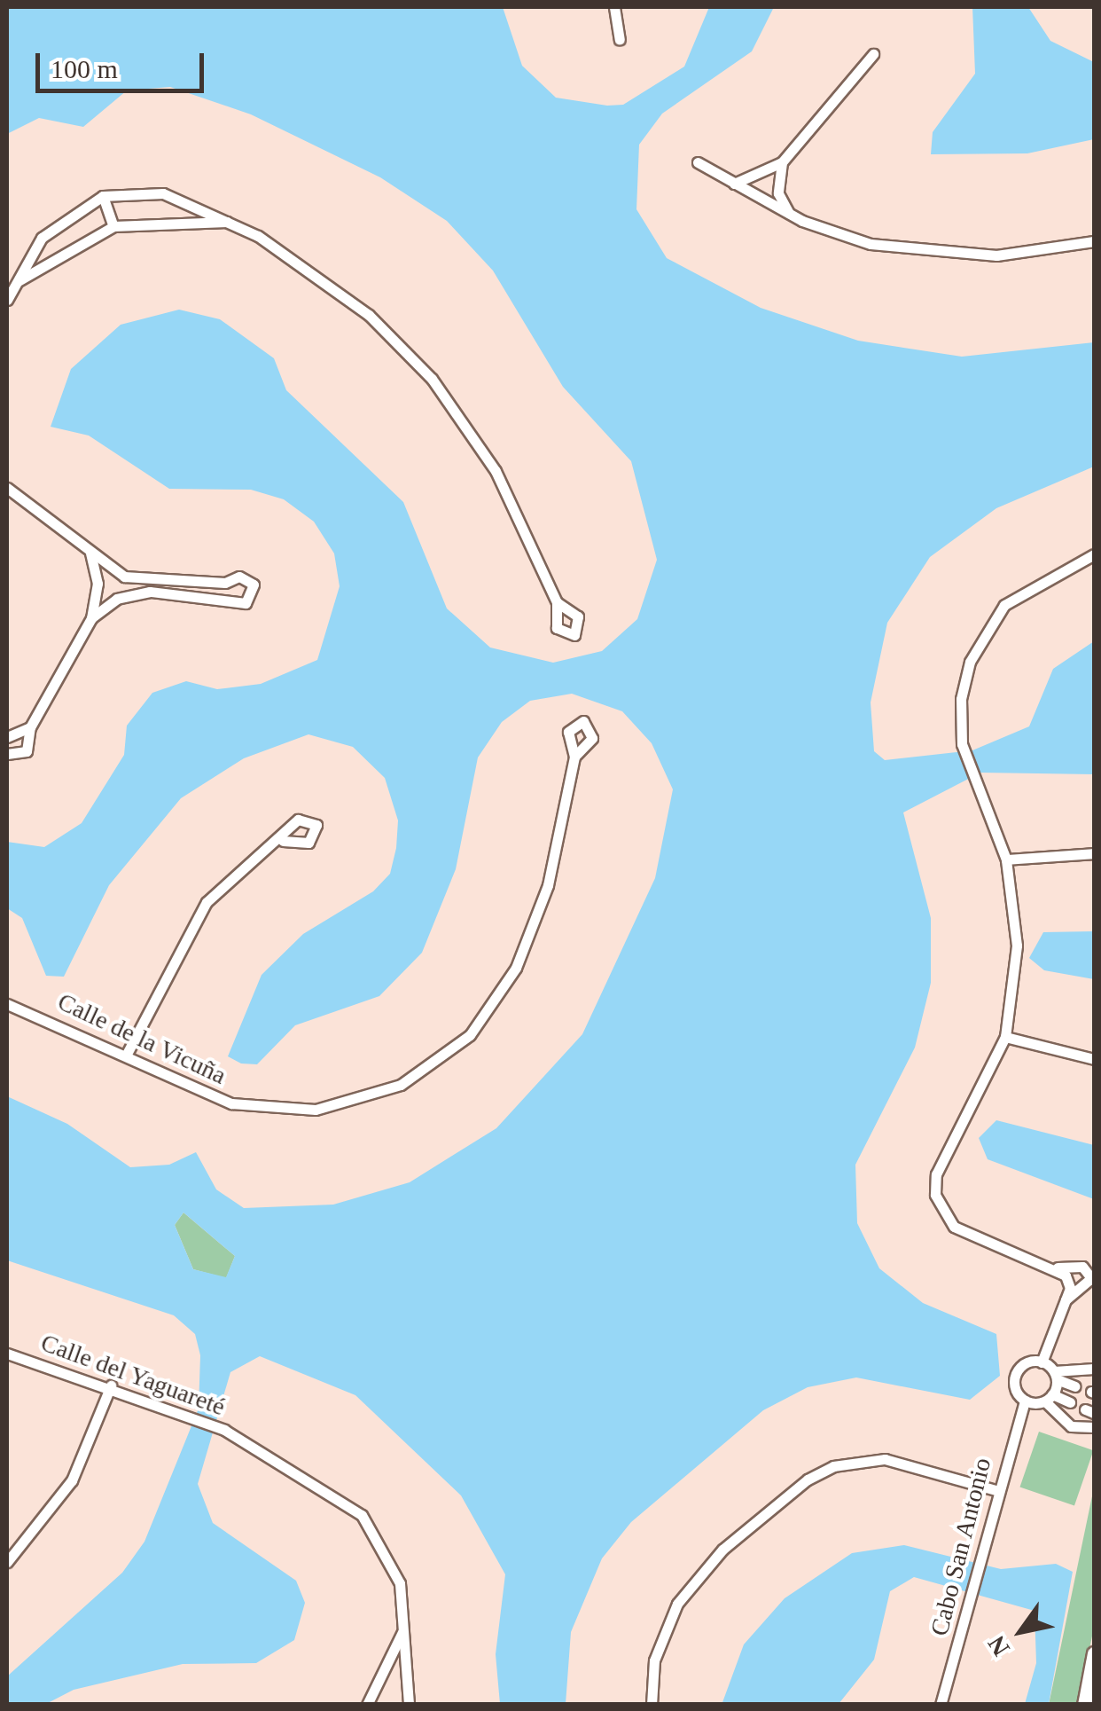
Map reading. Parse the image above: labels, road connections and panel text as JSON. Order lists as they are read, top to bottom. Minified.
{"streets":{"street":["Calle de la Vicuña","Calle del Yaguareté","Cabo San Antonio"]},"scale_bar":"100 m","north":"bottom left"}
